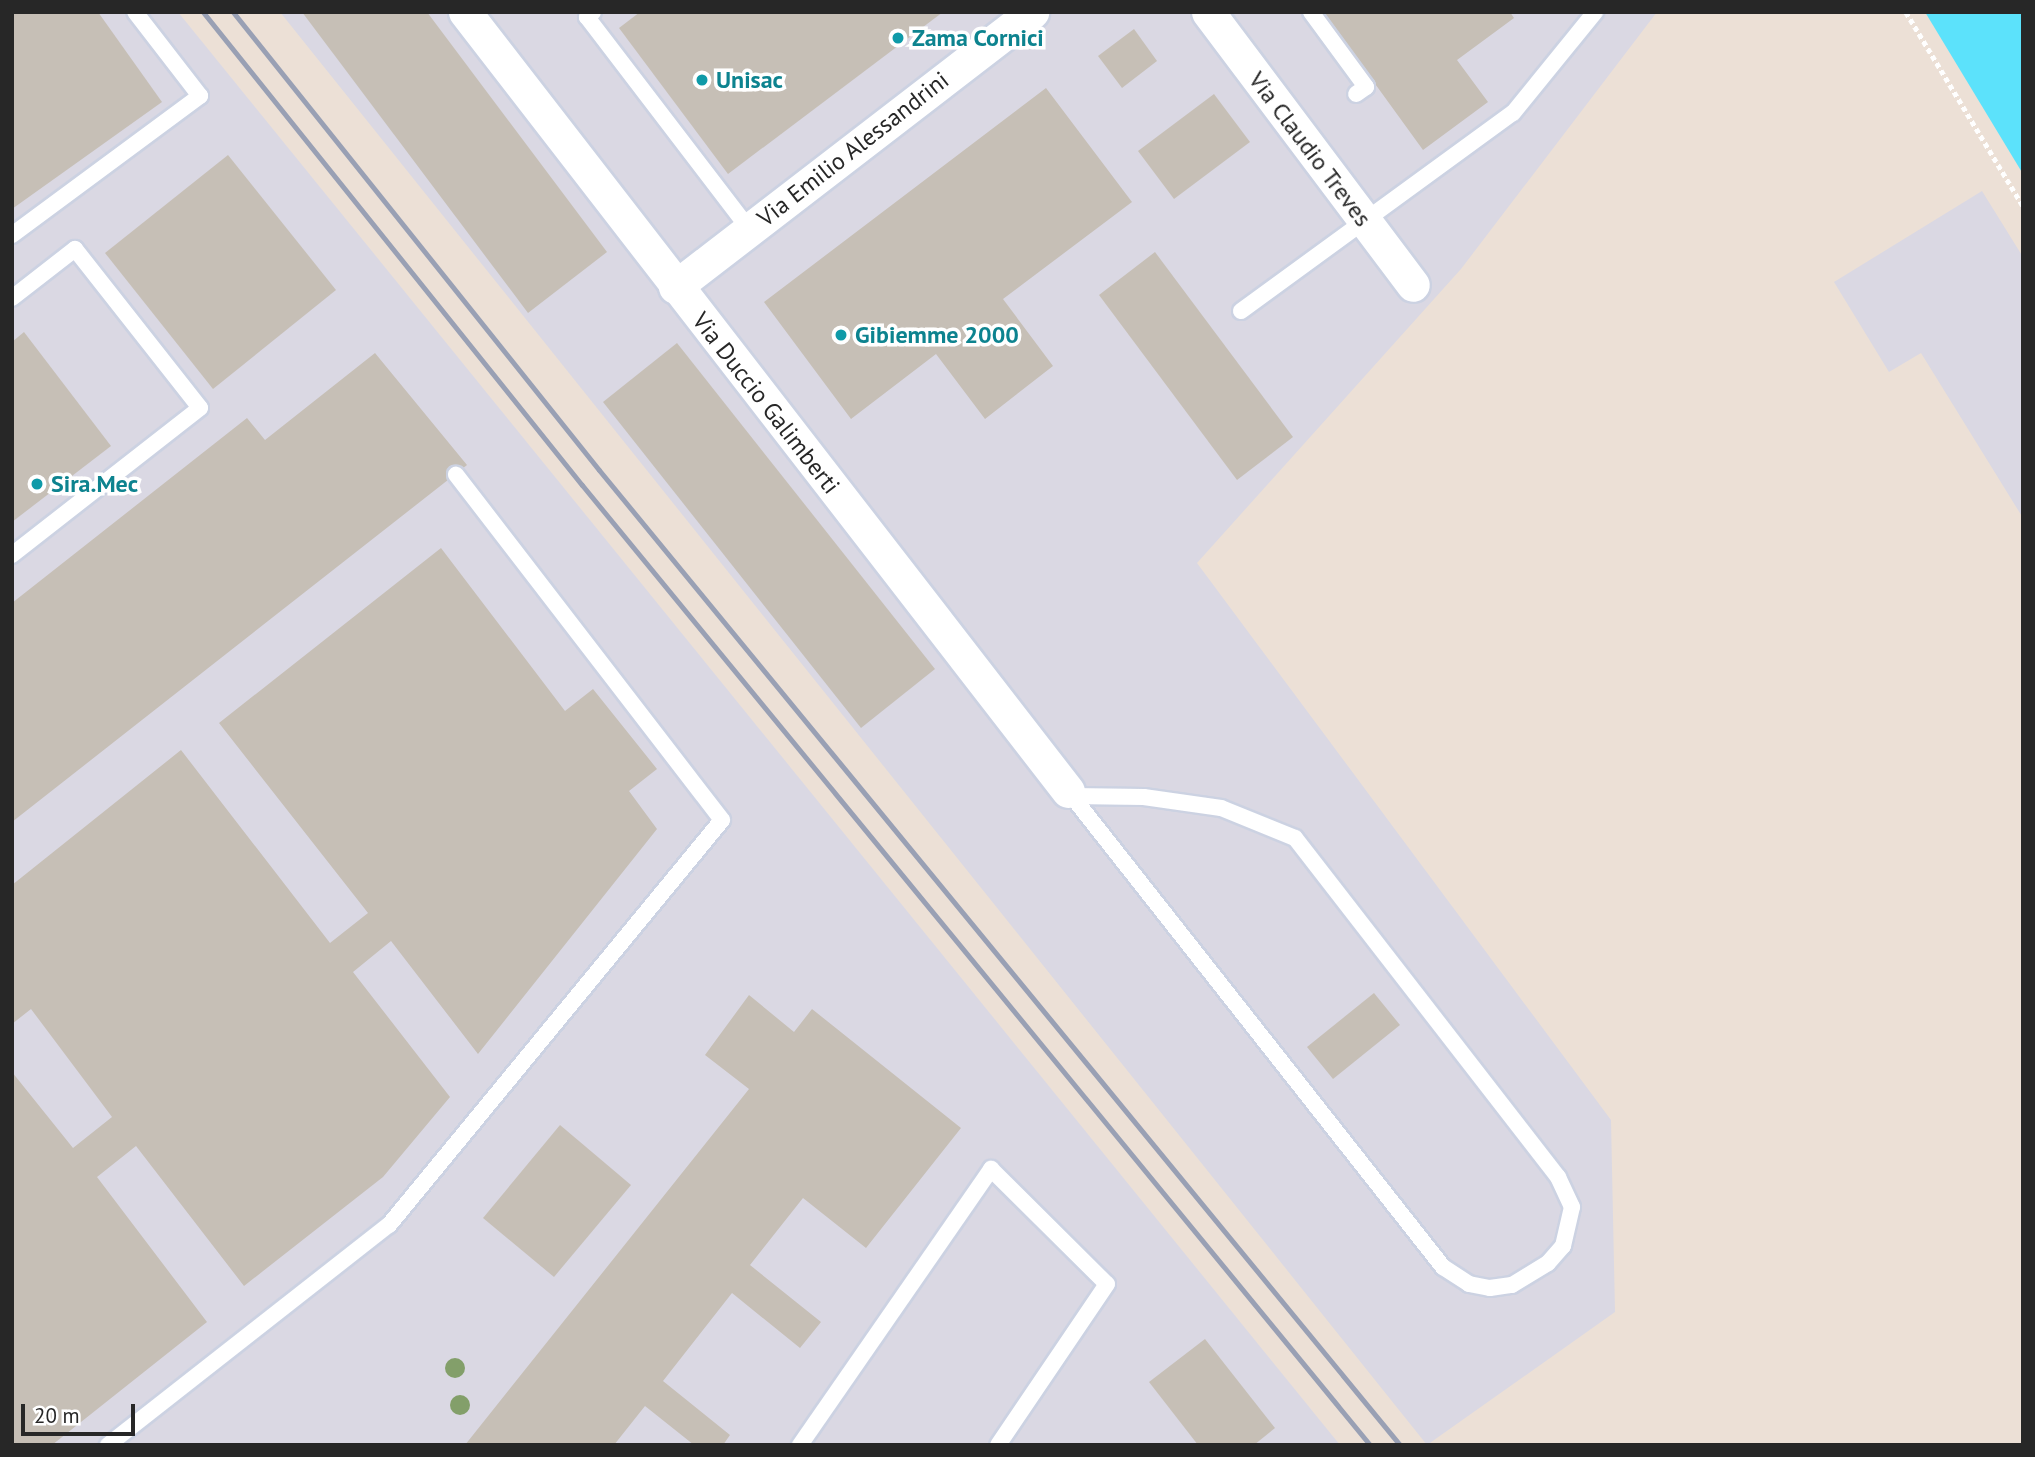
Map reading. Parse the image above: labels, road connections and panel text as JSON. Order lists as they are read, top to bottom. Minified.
{"streets":{"street":["Via Emilio Alessandrini","Via Claudio Treves","Via Duccio Galimberti"]},"crossings":[["Via Emilio Alessandrini","Via Duccio Galimberti"]],"places":["Zama Cornici","Unisac","Gibiemme 2000","Sira.Mec"],"scale_bar":"20 m"}
